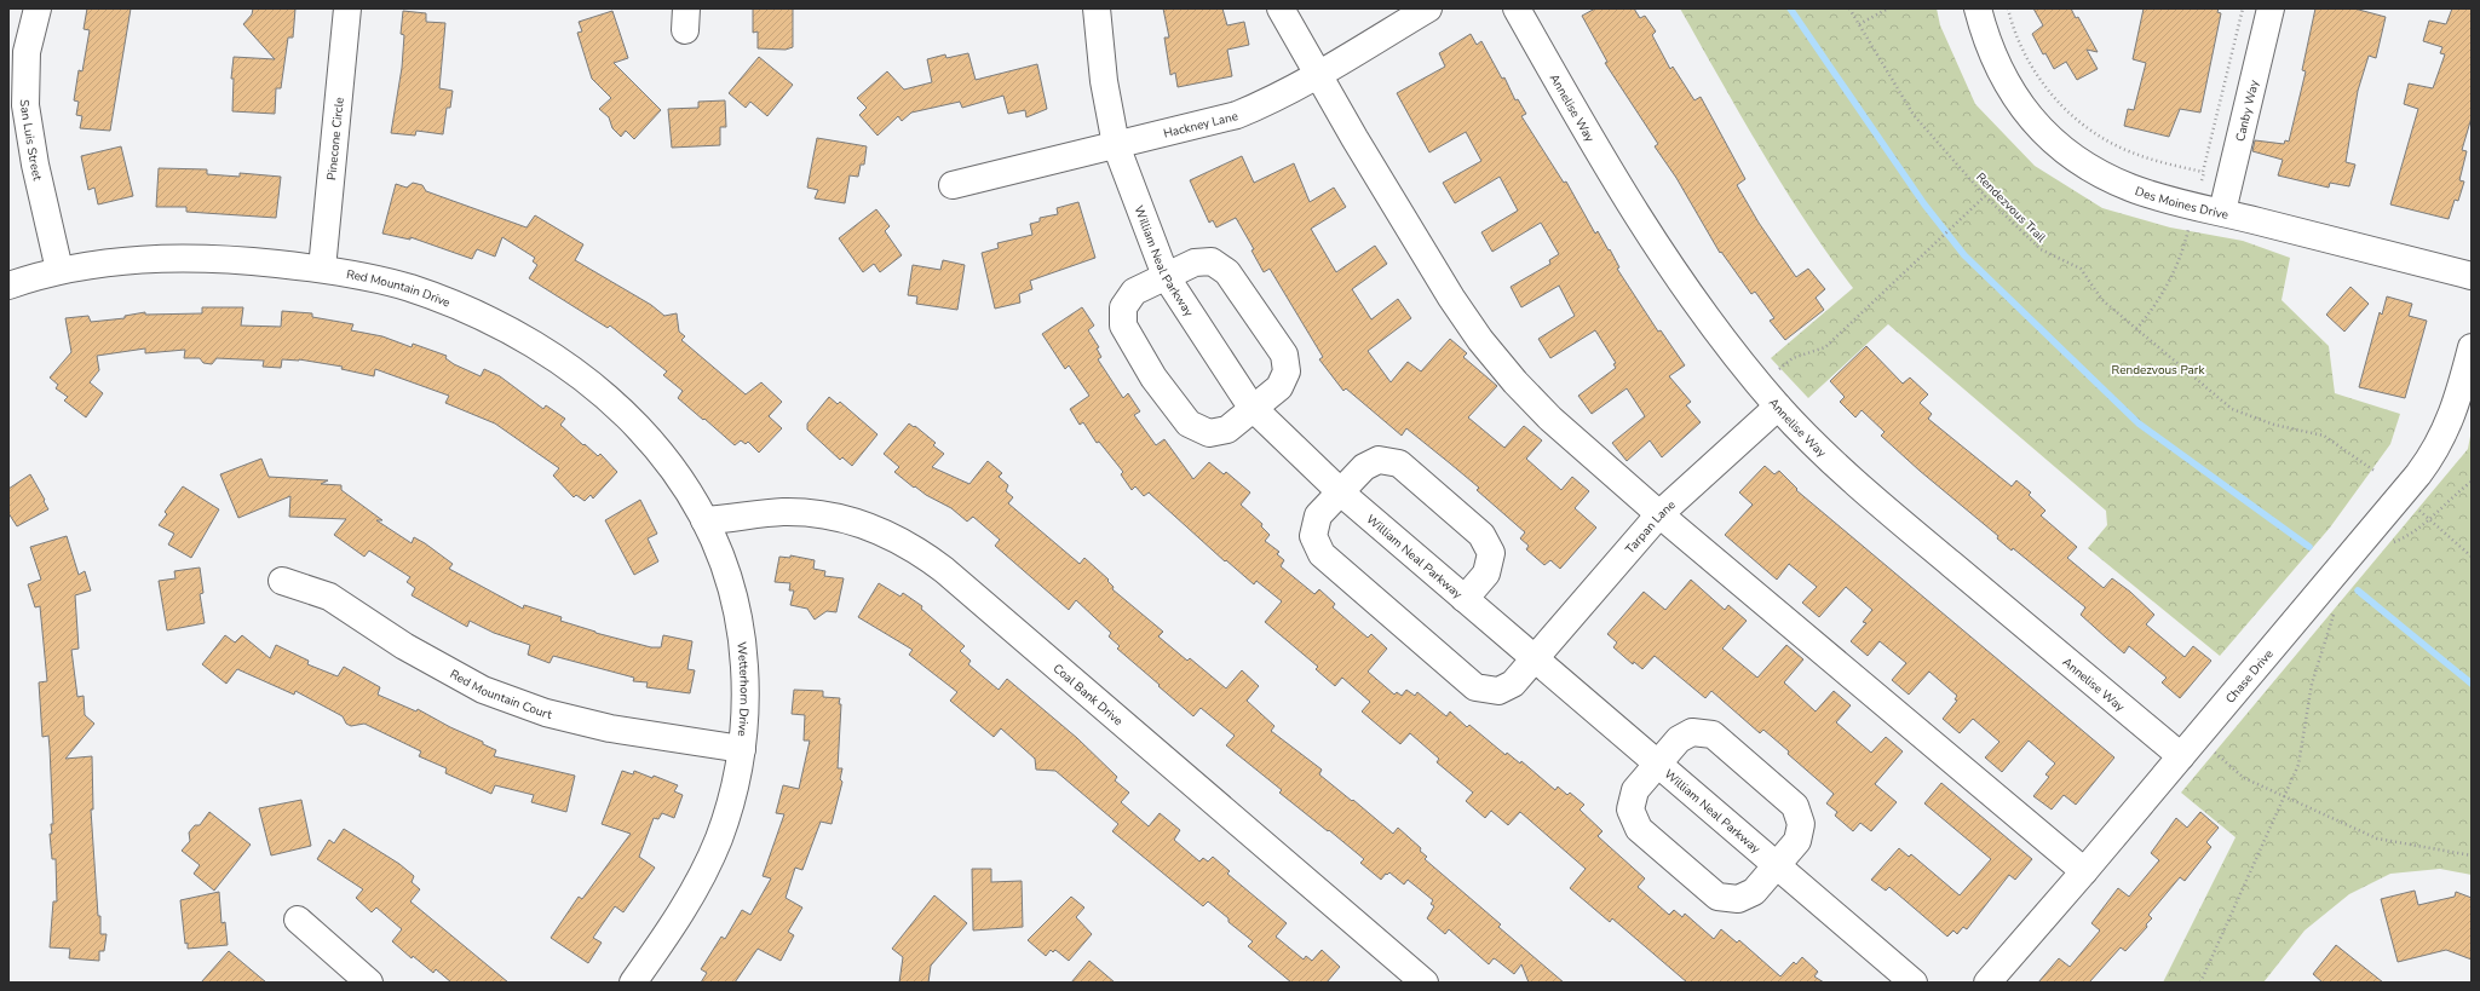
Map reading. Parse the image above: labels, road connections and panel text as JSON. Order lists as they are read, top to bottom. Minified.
{"streets":{"street":["Annelise Way","Canby Way","Hackney Lane","Pinecone Circle","San Luis Street","Des Moines Drive","William Neal Parkway","Red Mountain Drive","Tarpan Lane","Chase Drive","Wetterhorn Drive","Red Mountain Court","Coal Bank Drive"],"path":["Rendezvous Trail"]},"crossings":[["Annelise Way","Tarpan Lane"],["Annelise Way","Chase Drive"],["Canby Way","Des Moines Drive"],["Hackney Lane","William Neal Parkway"],["Pinecone Circle","Red Mountain Drive"],["San Luis Street","Red Mountain Drive"],["William Neal Parkway","Tarpan Lane"],["Red Mountain Drive","Wetterhorn Drive"],["Red Mountain Drive","Coal Bank Drive"],["Wetterhorn Drive","Red Mountain Court"],["Wetterhorn Drive","Coal Bank Drive"]],"parks":["Rendezvous Park"]}
